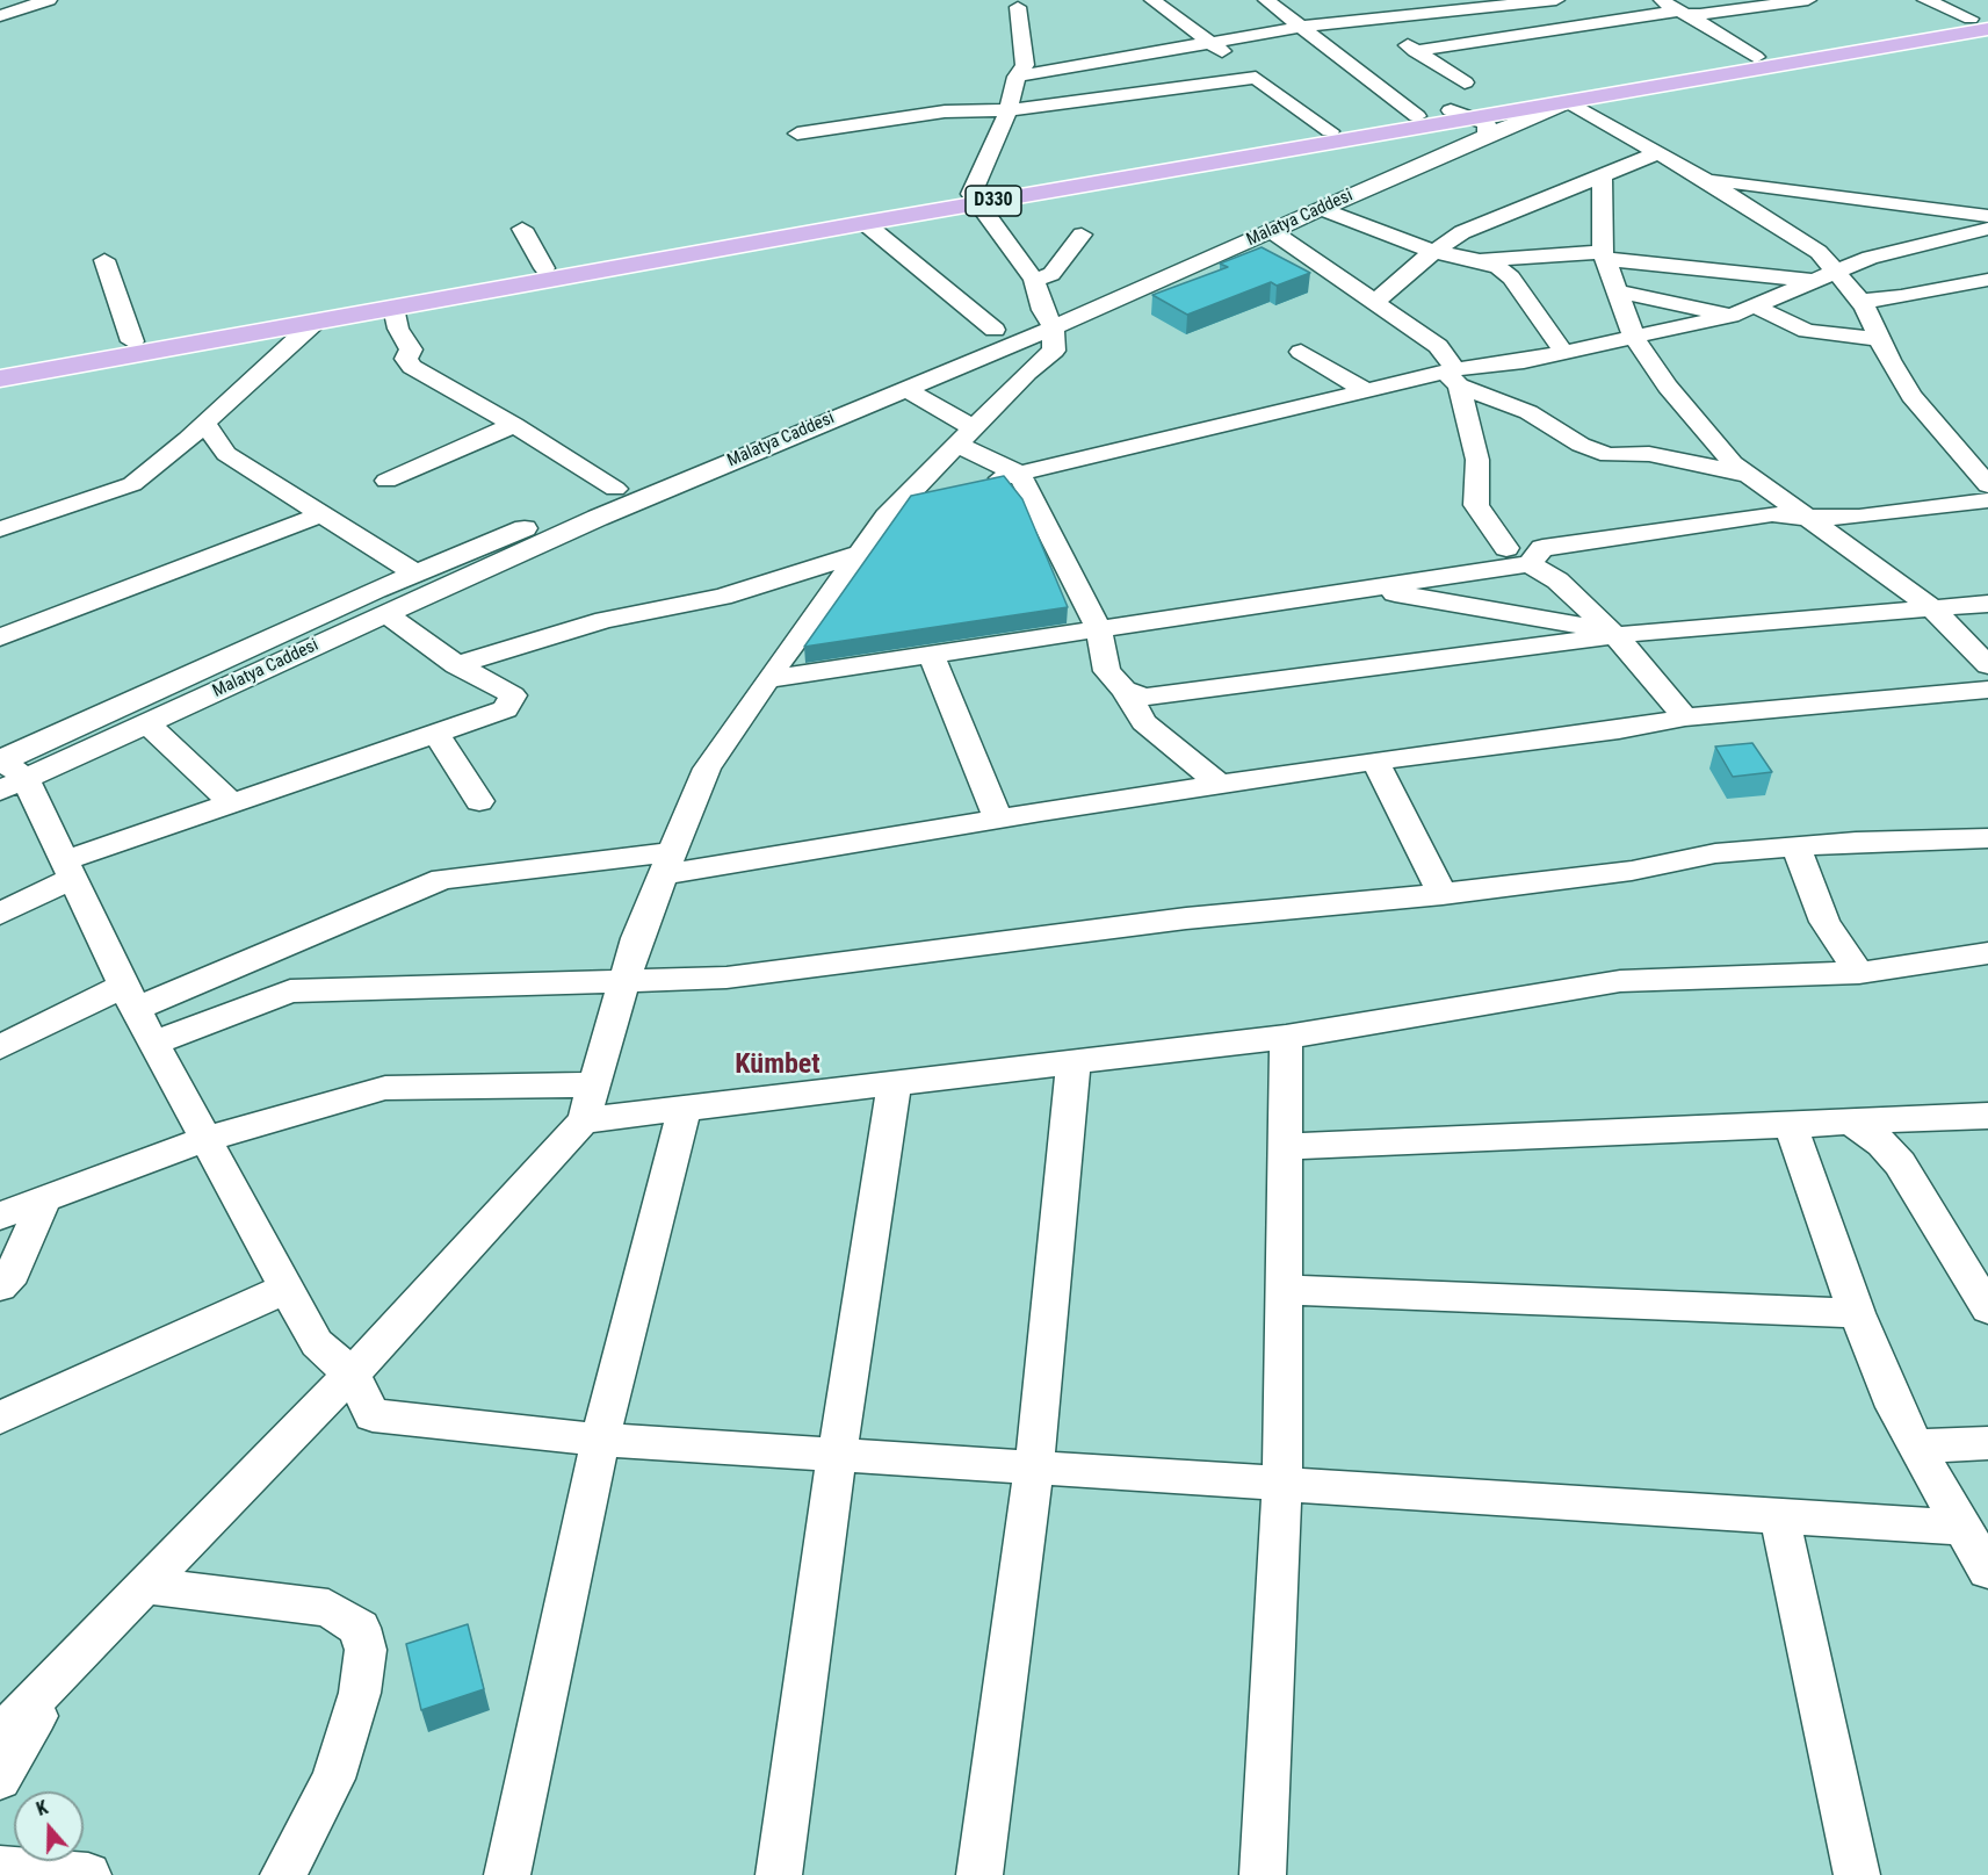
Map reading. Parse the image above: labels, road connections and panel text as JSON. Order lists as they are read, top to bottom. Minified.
{"streets":{"main road":["D330"],"street":["Malatya Caddesi"]},"crossings":[["D330","Malatya Caddesi"]],"districts":["Kümbet"],"north":"top"}
